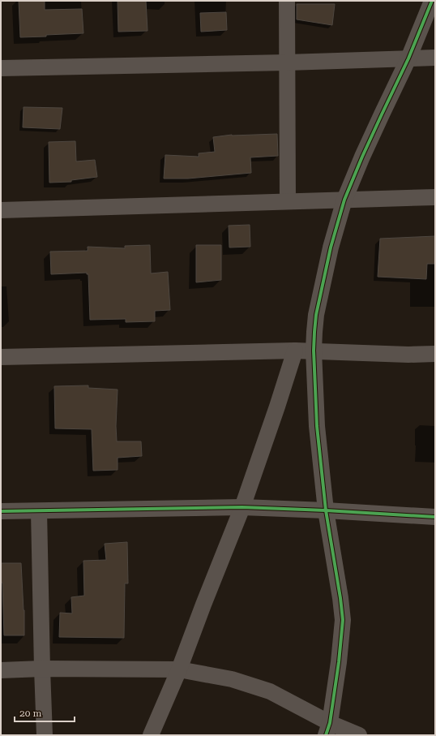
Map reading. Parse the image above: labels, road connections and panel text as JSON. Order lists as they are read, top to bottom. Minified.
{"scale_bar":"20 m"}
